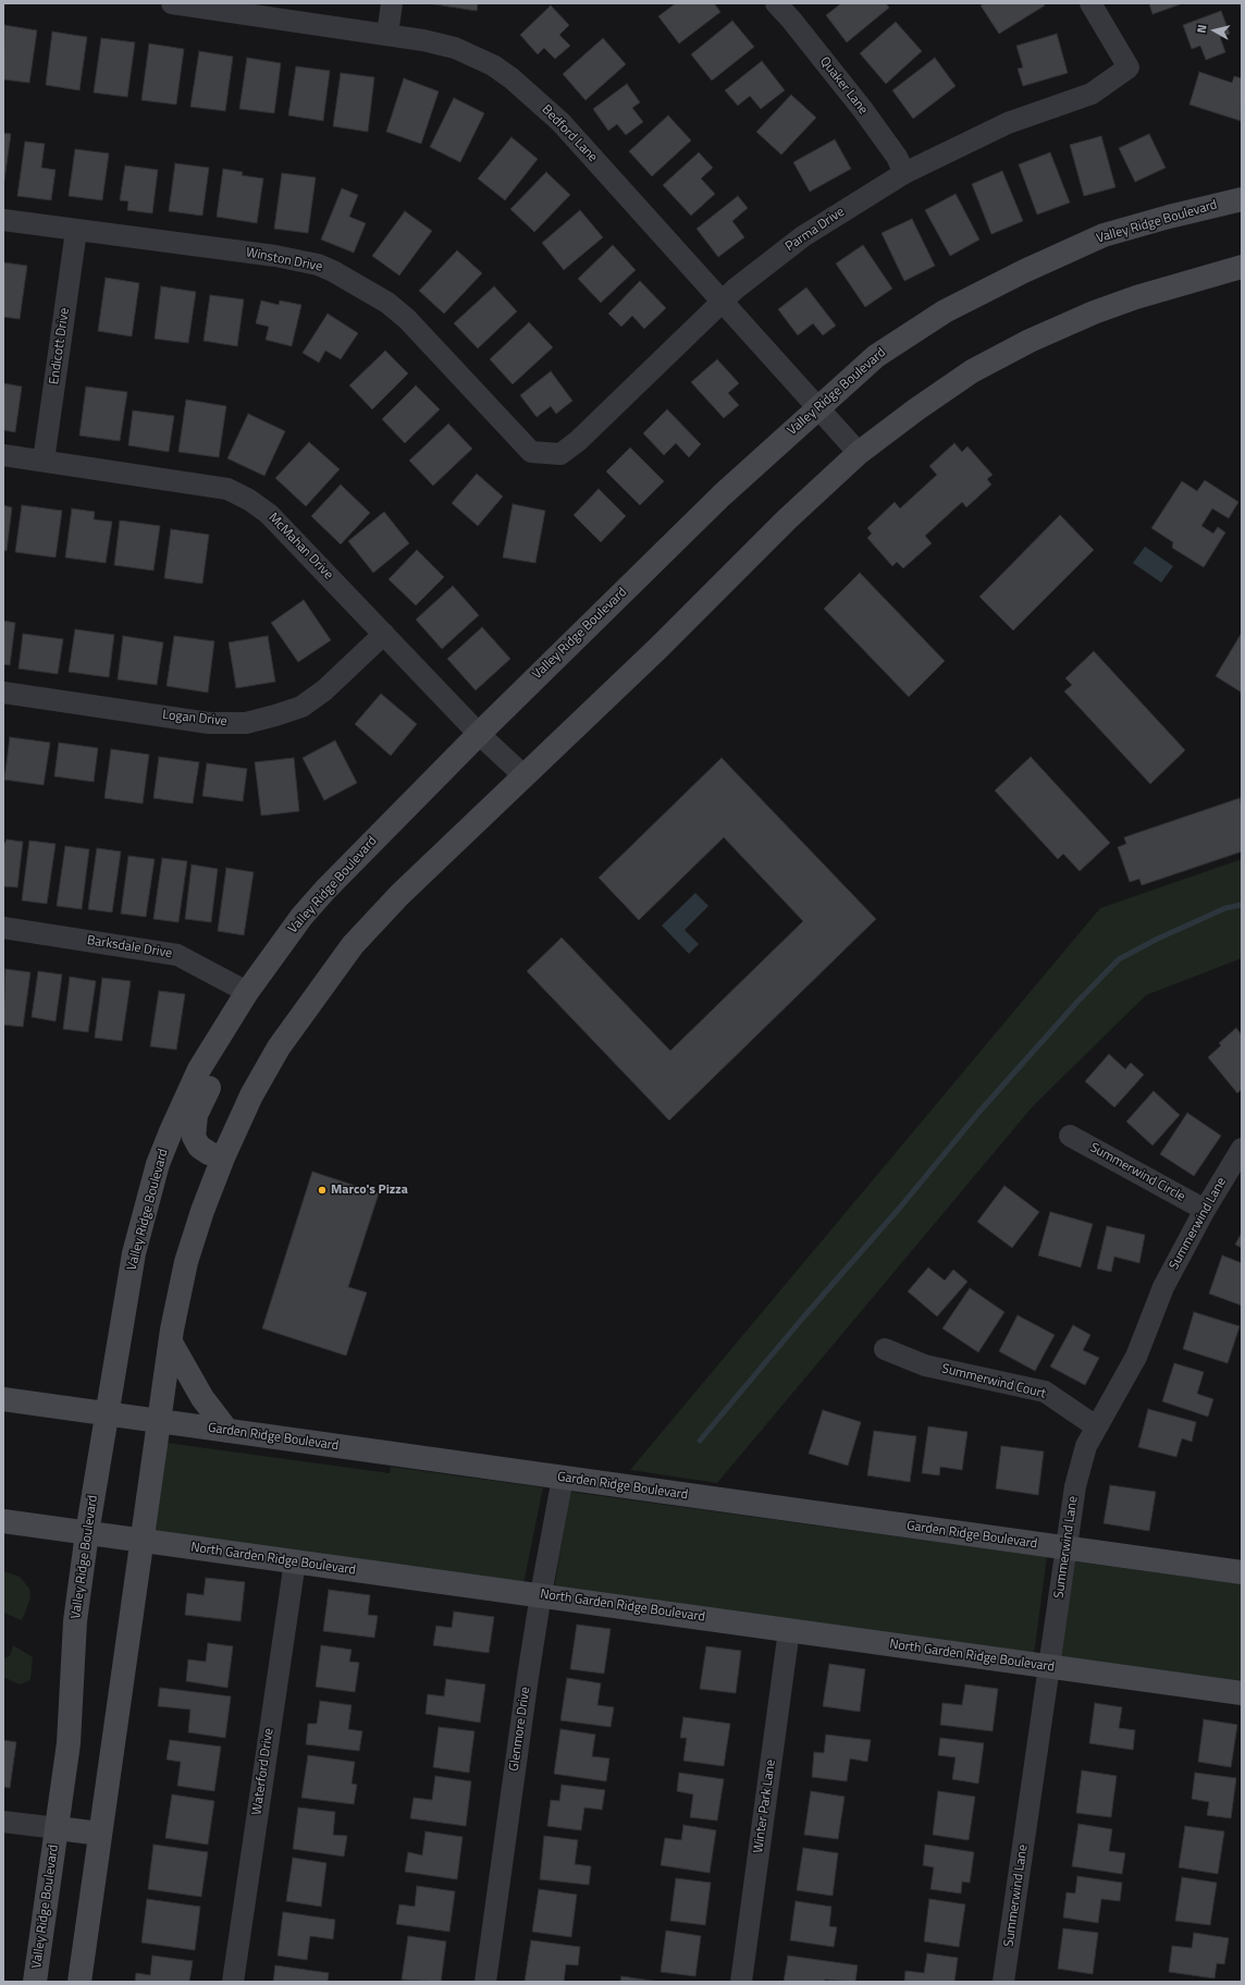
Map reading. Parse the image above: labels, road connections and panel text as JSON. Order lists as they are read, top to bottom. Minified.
{"streets":{"main road":["Valley Ridge Boulevard","Garden Ridge Boulevard","North Garden Ridge Boulevard"],"street":["Quaker Lane","Bedford Lane","Parma Drive","Winston Drive","Endicott Drive","McMahan Drive","Logan Drive","Barksdale Drive","Summerwind Circle","Summerwind Lane","Summerwind Court","Glenmore Drive","Waterford Drive","Winter Park Lane"]},"crossings":[["Quaker Lane","Parma Drive"],["Bedford Lane","Valley Ridge Boulevard"],["Bedford Lane","Parma Drive"],["Valley Ridge Boulevard","McMahan Drive"],["Valley Ridge Boulevard","Barksdale Drive"],["Valley Ridge Boulevard","Garden Ridge Boulevard"],["Valley Ridge Boulevard","North Garden Ridge Boulevard"],["Parma Drive","Winston Drive"],["Winston Drive","Endicott Drive"],["Endicott Drive","McMahan Drive"],["McMahan Drive","Logan Drive"],["Summerwind Circle","Summerwind Lane"],["Summerwind Lane","Summerwind Court"],["Summerwind Lane","Garden Ridge Boulevard"],["Summerwind Lane","North Garden Ridge Boulevard"],["Garden Ridge Boulevard","Glenmore Drive"],["North Garden Ridge Boulevard","Glenmore Drive"],["North Garden Ridge Boulevard","Waterford Drive"],["North Garden Ridge Boulevard","Winter Park Lane"]],"places":["Marco's Pizza"],"north":"left"}
